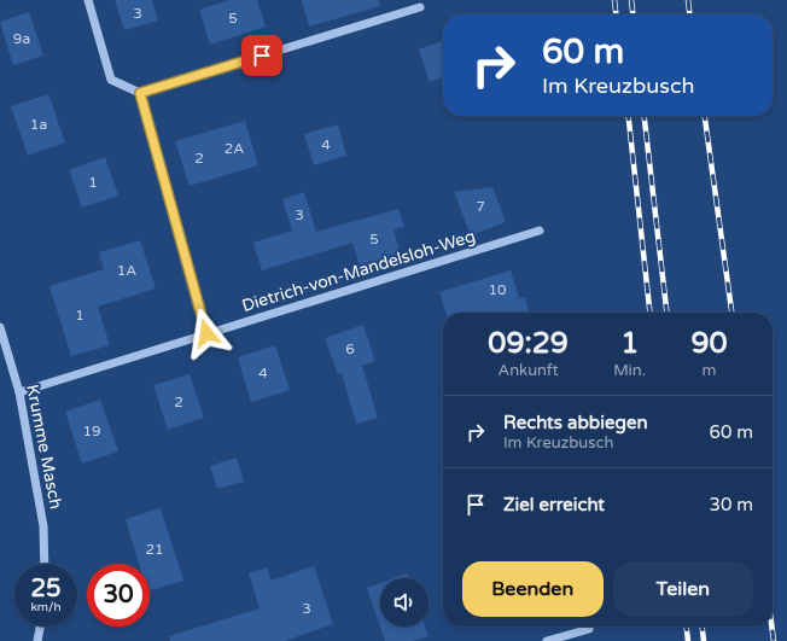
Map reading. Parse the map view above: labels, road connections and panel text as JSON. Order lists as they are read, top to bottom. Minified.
{"streets":{"street":["Dietrich-von-Mandelsloh-Weg","Krumme Masch"]},"crossings":[["Dietrich-von-Mandelsloh-Weg","Krumme Masch"]],"house_numbers":["3","5","9a","1a","4","2A","2","1","7","3","5","1A","10","1","6","4","2","19","21","3"],"page":{"turn":["60 m","Im Kreuzbusch"],"eta":["09:29","Ankunft","1","Min.","90","m"],"list":[{"name":"Rechts abbiegen","note":"Im Kreuzbusch","value":"60 m"},{"name":"Ziel erreicht","value":"30 m"}],"buttons":["Beenden","Teilen"],"speed":"25 km/h","limit":"30"}}
